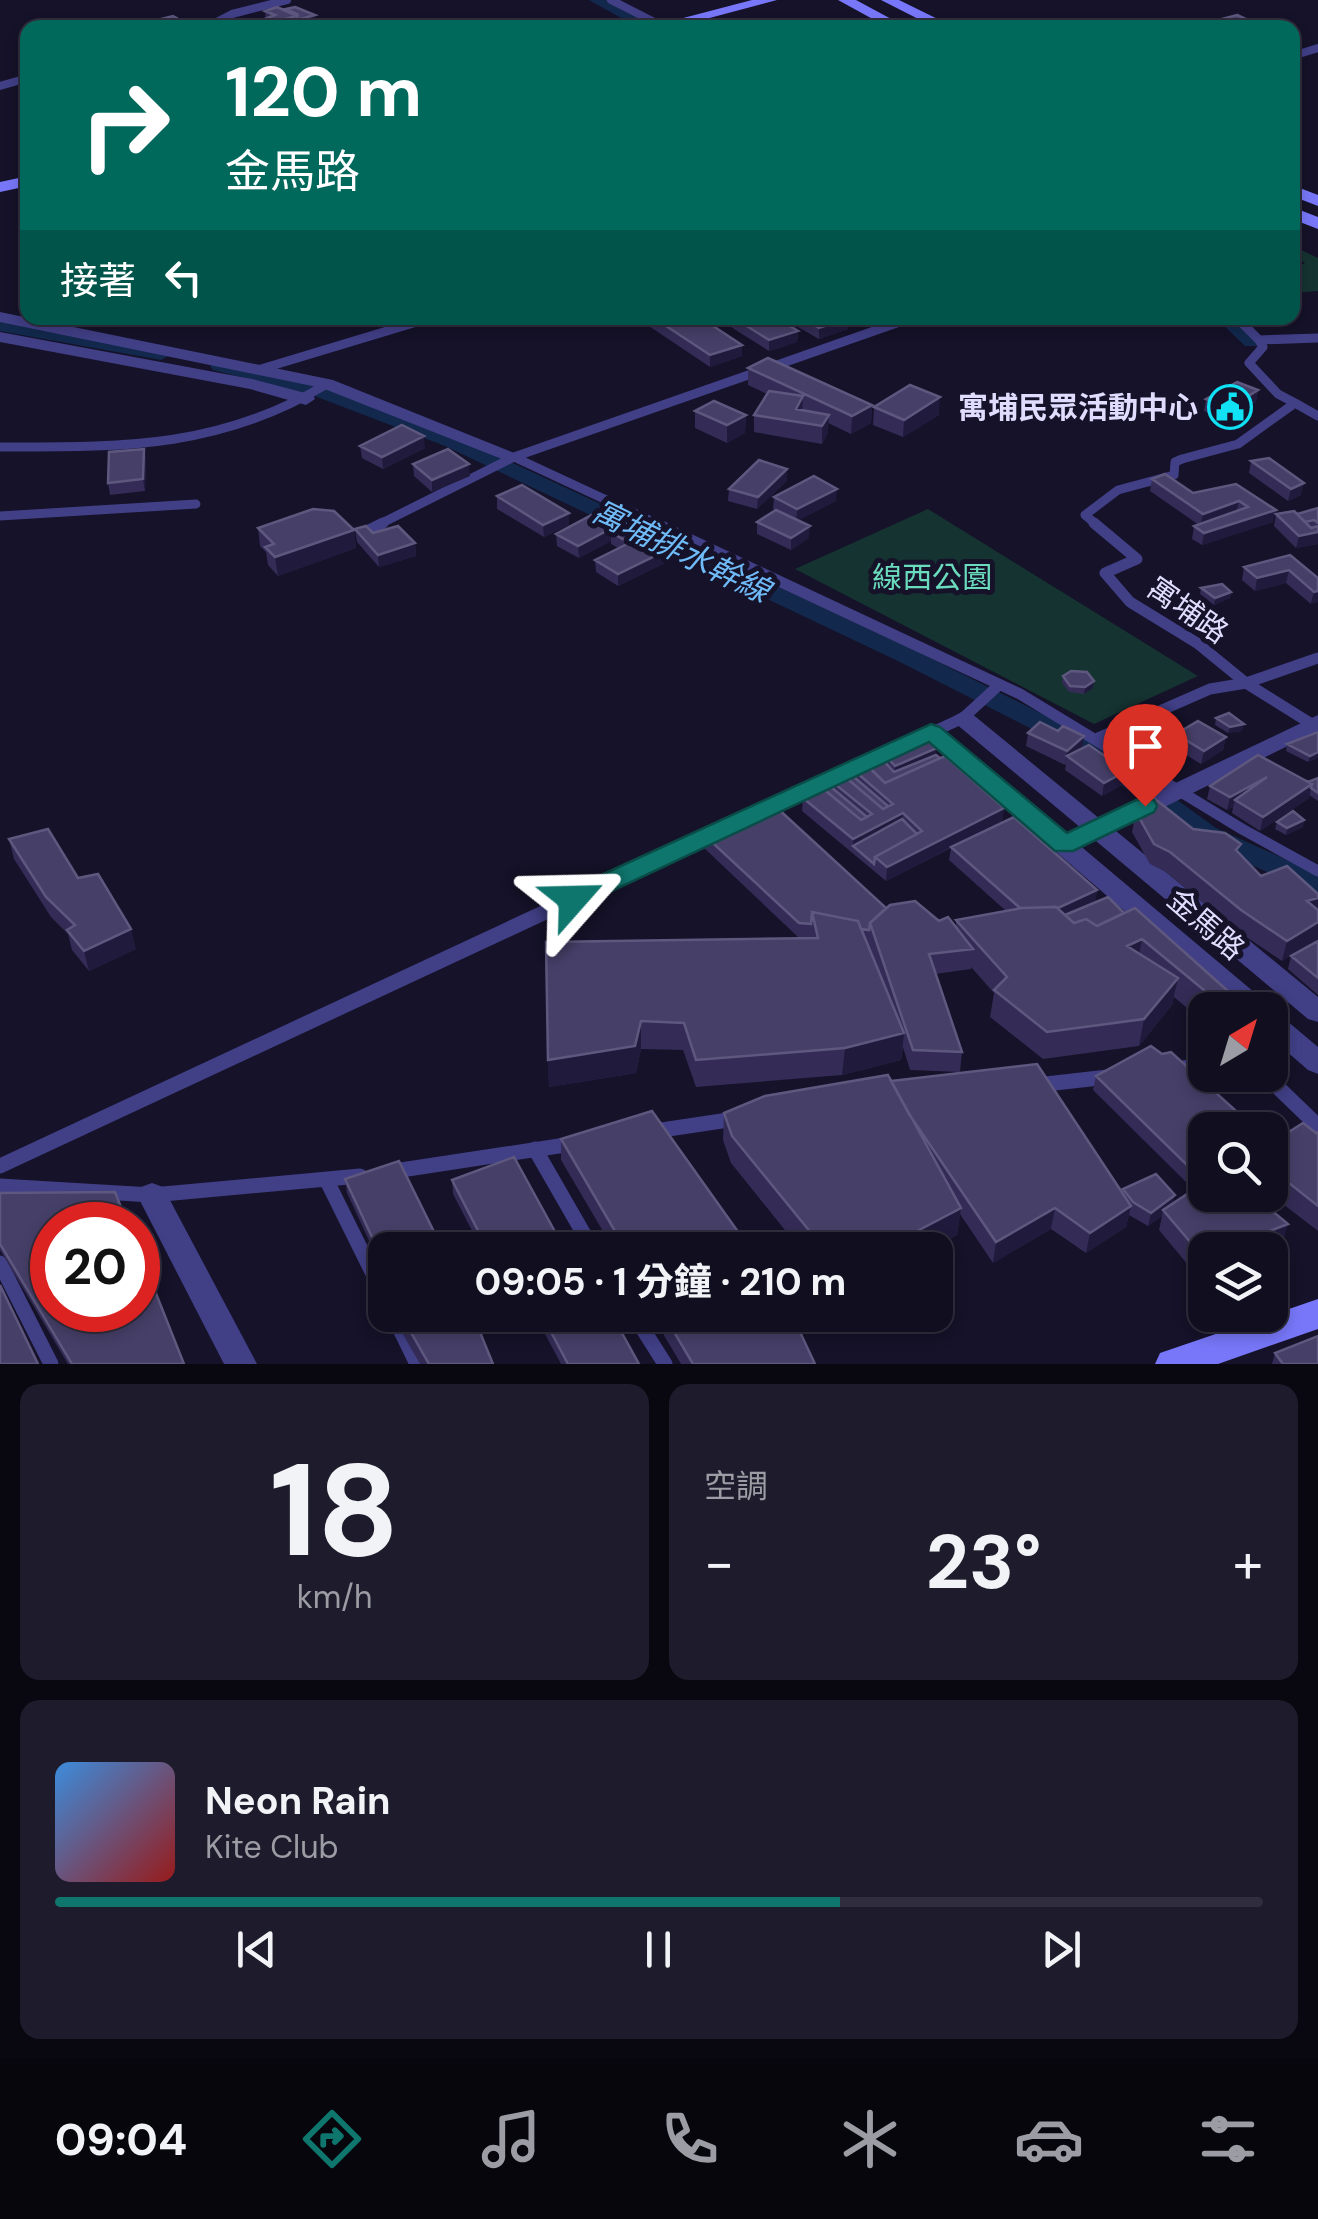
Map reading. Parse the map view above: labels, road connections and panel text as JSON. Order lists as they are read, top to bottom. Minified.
{"streets":{"street":["金馬路"],"lane":["寓埔路"]},"water":["寓埔排水幹線"],"parks":["線西公園"],"places":{"public building":["寓埔民眾活動中心"]},"north":"top right","page":{"turn":["120 m","金馬路"],"then":"接著","limit":"20","trip":"09:05 · 1 分鐘 · 210 m","tile":[["18","km/h"],"空調"],"heat":["−","23°","+"],"song":["Neon Rain","Kite Club"],"tabs":"09:04"}}
